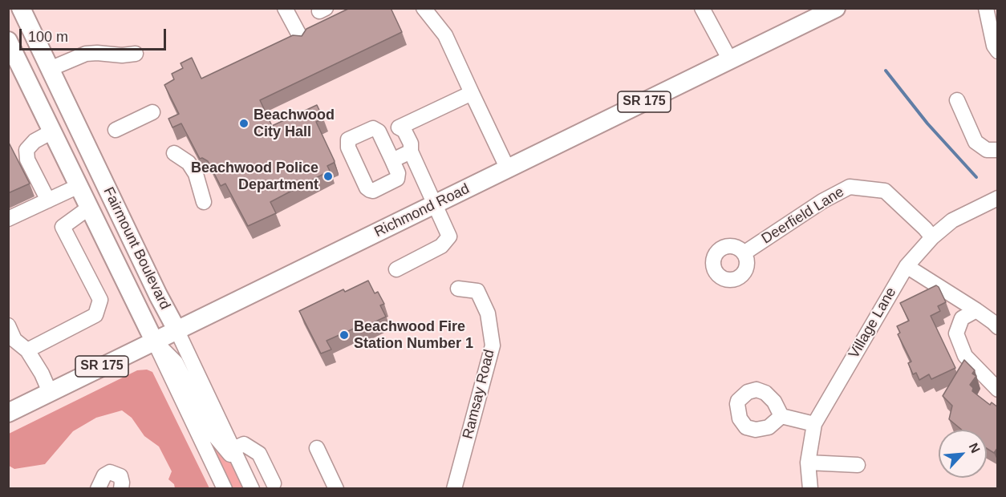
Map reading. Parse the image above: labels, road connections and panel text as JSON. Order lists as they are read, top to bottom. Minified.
{"streets":{"main road":["SR 175","Richmond Road","Fairmount Boulevard"],"street":["Deerfield Lane","Village Lane","Ramsay Road"]},"crossings":[["Richmond Road","Fairmount Boulevard"],["Deerfield Lane","Village Lane"]],"places":["Beachwood City Hall","Beachwood Police Department","Beachwood Fire Station Number 1"],"scale_bar":"100 m","north":"top right"}
